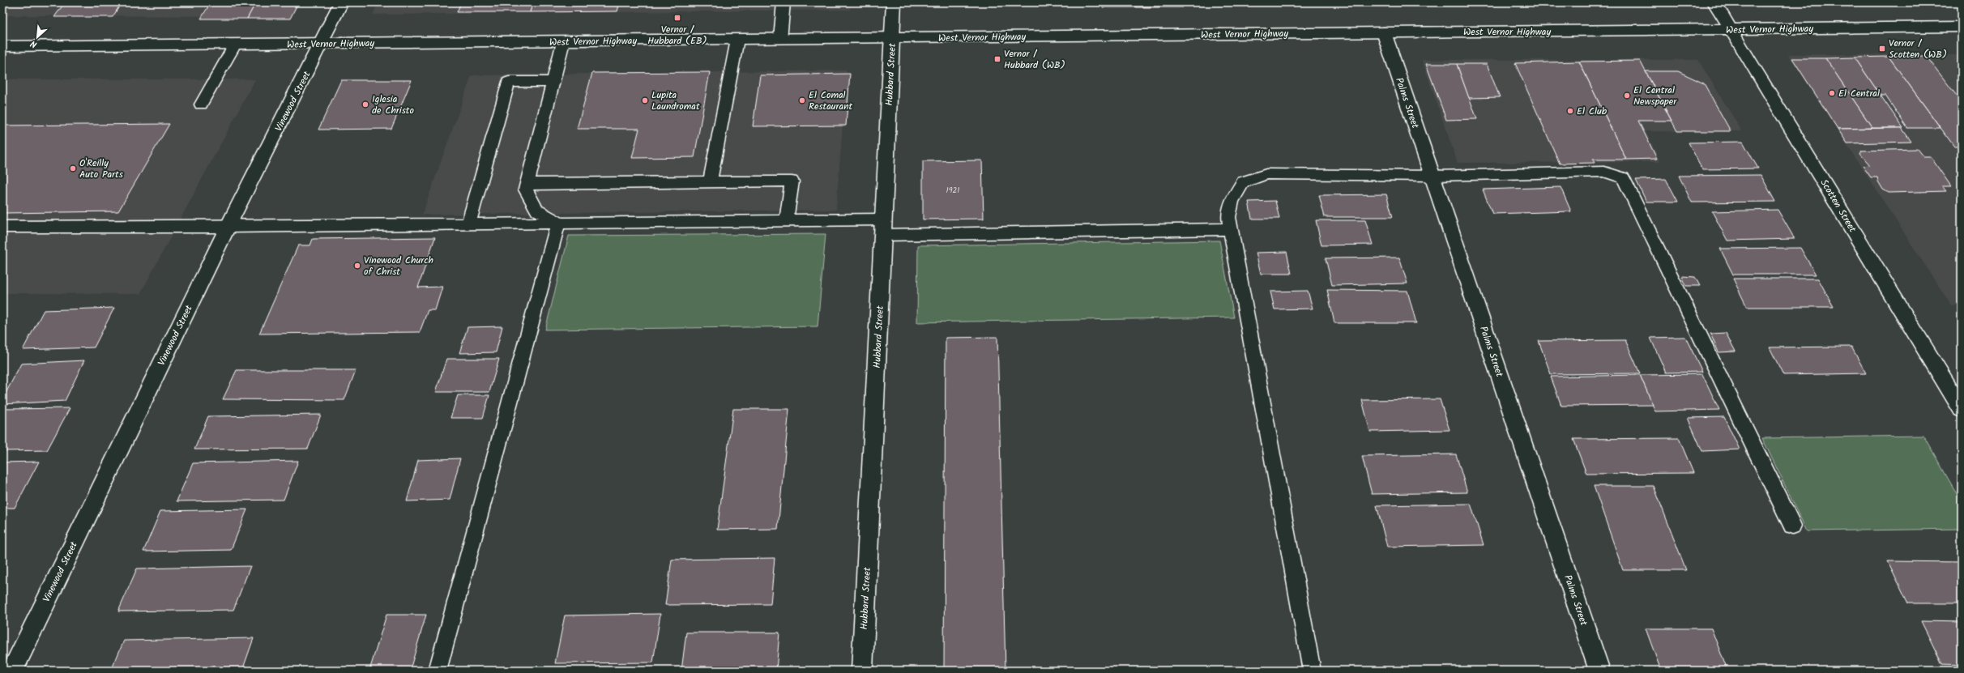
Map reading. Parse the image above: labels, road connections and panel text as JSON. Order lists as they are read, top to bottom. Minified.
{"streets":{"street":["West Vernor Highway","Hubbard Street","Vinewood Street","Palms Street","Scotten Street"]},"crossings":[["West Vernor Highway","Hubbard Street"],["West Vernor Highway","Vinewood Street"],["West Vernor Highway","Palms Street"],["West Vernor Highway","Scotten Street"]],"places":{"transit":["Vernor / Hubbard (EB)","Vernor / Scotten (WB)","Vernor / Hubbard (WB)"],"other":["El Central","El Central Newspaper","Lupita Laundromat","El Comal Restaurant","Iglesia de Christo","El Club","O'Reilly Auto Parts","Vinewood Church of Christ"]},"house_numbers":["1921"],"north":"bottom left"}
